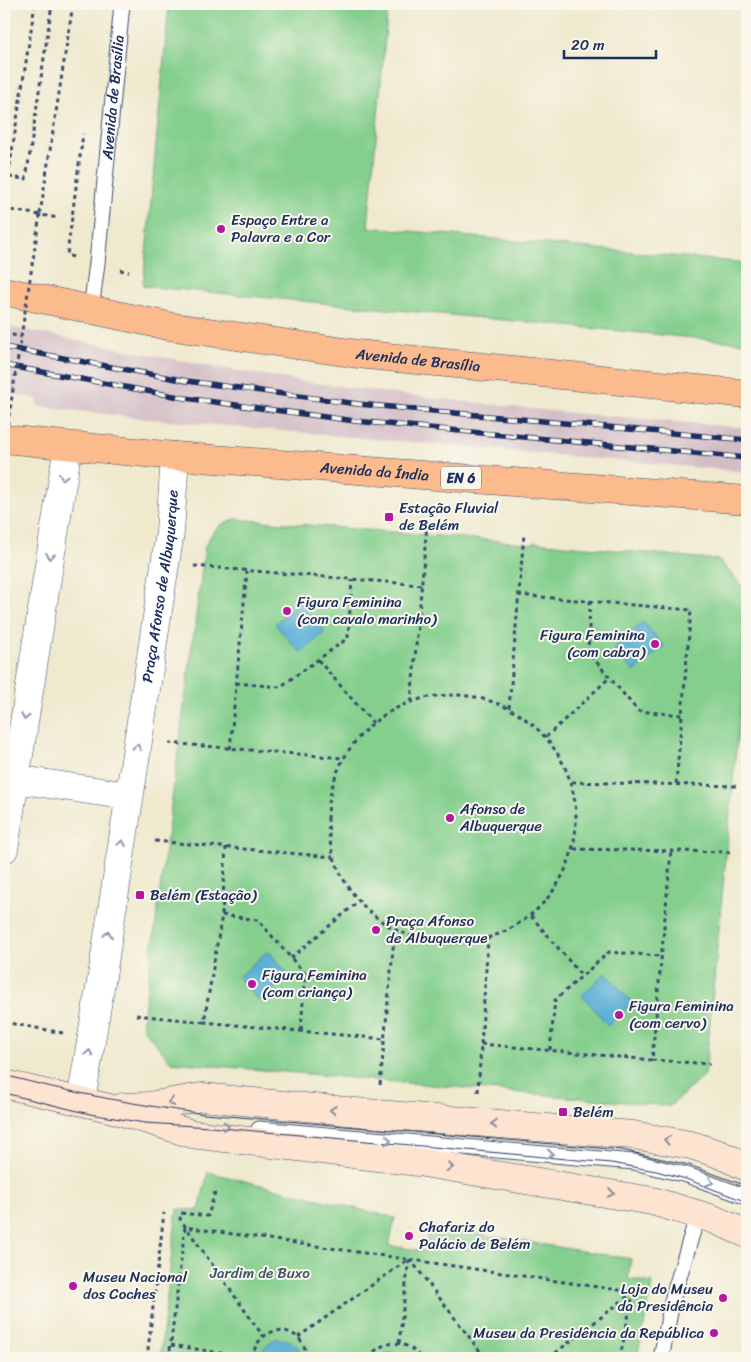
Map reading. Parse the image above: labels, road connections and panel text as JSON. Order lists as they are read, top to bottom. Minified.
{"streets":{"main road":["Avenida de Brasília","Avenida da Índia","EN 6"],"street":["Praça Afonso de Albuquerque"]},"crossings":[["Avenida da Índia","Praça Afonso de Albuquerque"]],"parks":["Jardim de Buxo"],"places":{"other":["Espaço Entre a Palavra e a Cor","Figura Feminina (com cavalo marinho)","Figura Feminina (com cabra)","Afonso de Albuquerque","Praça Afonso de Albuquerque","Figura Feminina (com criança)","Figura Feminina (com cervo)","Chafariz do Palácio de Belém","Museu Nacional dos Coches","Loja do Museu da Presidência","Museu da Presidência da República"],"transit":["Estação Fluvial de Belém","Belém (Estação)","Belém"]},"scale_bar":"20 m"}
